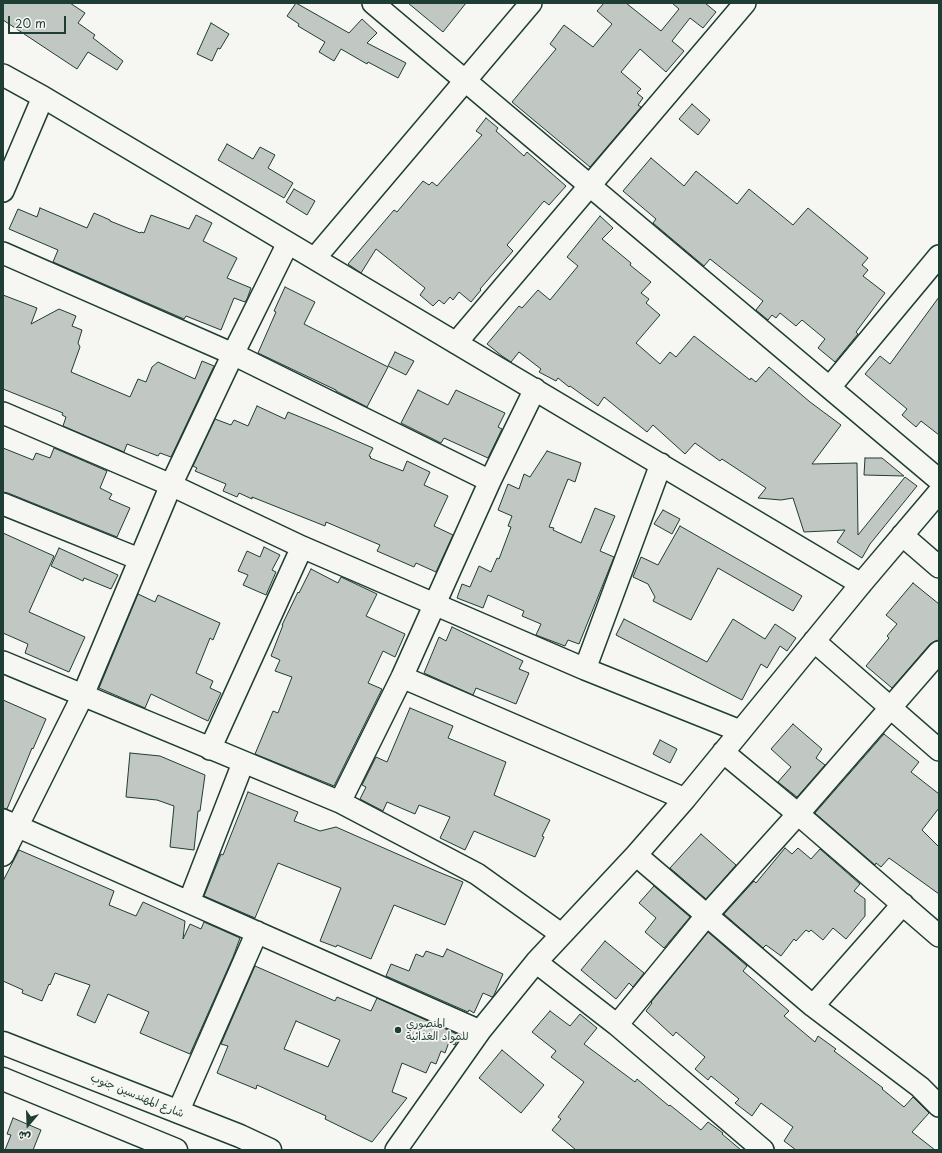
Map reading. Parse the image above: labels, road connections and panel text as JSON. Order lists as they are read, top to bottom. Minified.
{"streets":{"highway":["شارع المهندسين جنوب"]},"places":["المنصوري للمواد الغذائية"],"scale_bar":"20 m","north":"bottom"}
